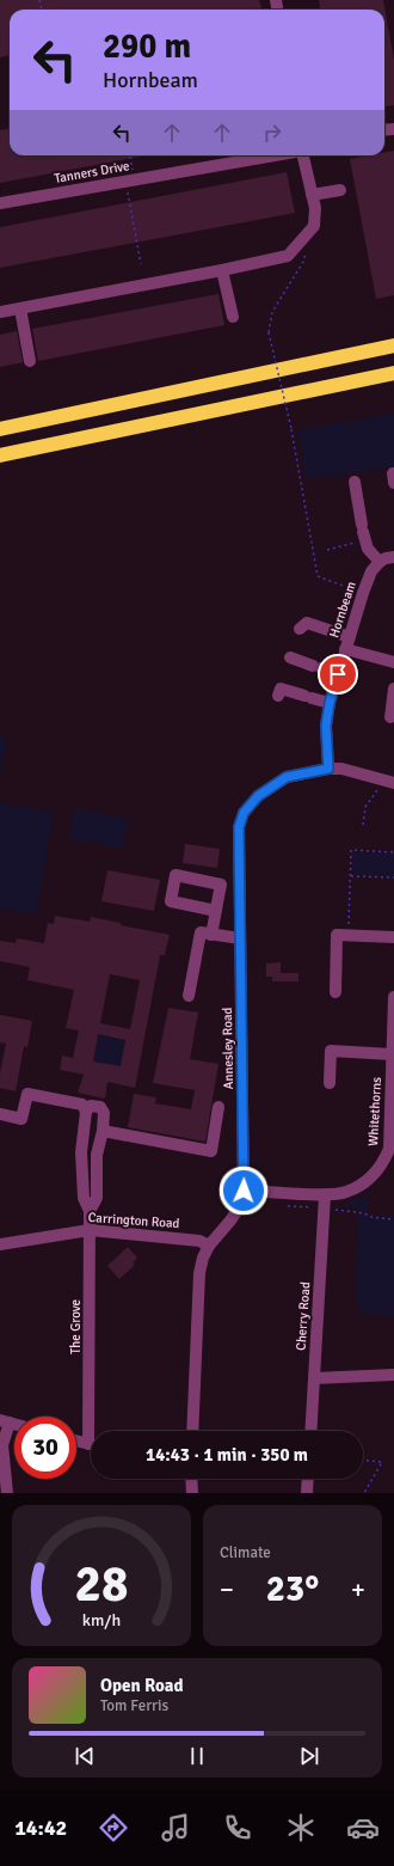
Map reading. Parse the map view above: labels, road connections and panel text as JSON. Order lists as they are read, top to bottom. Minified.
{"streets":{"street":["Tanners Drive","Hornbeam","Annesley Road","Whitethorns","Carrington Road","Cherry Road","The Grove"]},"crossings":[["Hornbeam","Annesley Road"],["Annesley Road","Whitethorns"],["Annesley Road","Carrington Road"],["Whitethorns","Cherry Road"],["Carrington Road","The Grove"]],"page":{"turn":["290 m","Hornbeam"],"limit":"30","trip":"14:43 · 1 min · 350 m","tile":"Climate","heat":["−","23°","+"],"song":["Open Road","Tom Ferris"],"tabs":"14:42","gauge":["28","km/h"]}}
